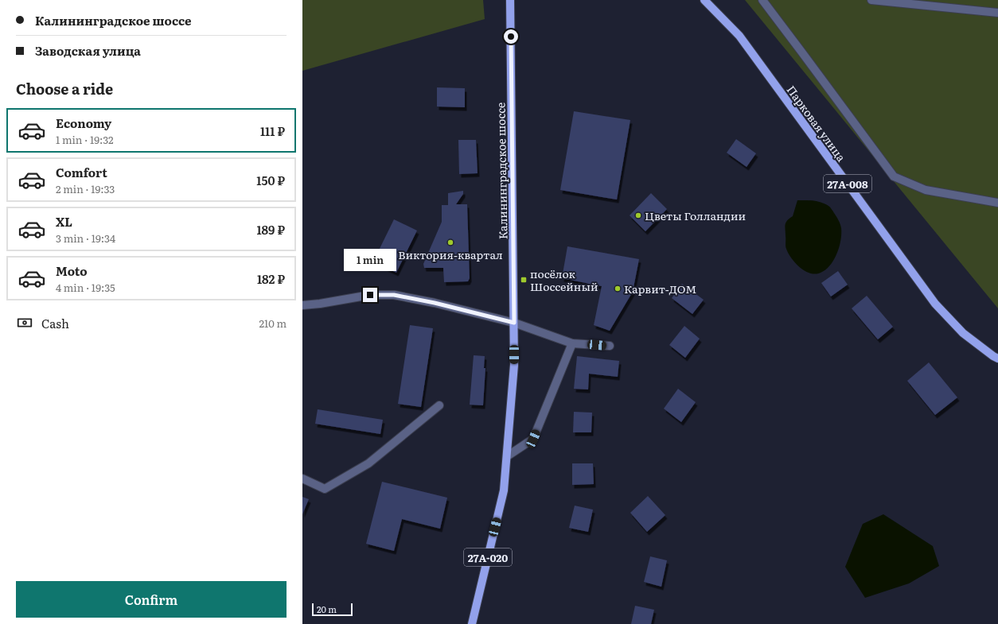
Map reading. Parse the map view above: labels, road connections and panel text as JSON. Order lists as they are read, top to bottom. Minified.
{"streets":{"main road":["Парковая улица","Калининградское шоссе","27А-008","27А-020"]},"places":{"other":["Цветы Голландии","Виктория-квартал","Карвит-ДОМ"],"transit":["посёлок Шоссейный"]},"scale_bar":"20 m","page":{"banner":["Калининградское шоссе","Заводская улица"],"heading":"Choose a ride","list":[{"name":"Economy","note":"1 min · 19:32","value":"111 ₽"},{"name":"Comfort","note":"2 min · 19:33","value":"150 ₽"},{"name":"XL","note":"3 min · 19:34","value":"189 ₽"},{"name":"Moto","note":"4 min · 19:35","value":"182 ₽"}],"bubble":"1 min","pay":["Cash","210 m"],"buttons":"Confirm","scale":"20 m"}}
